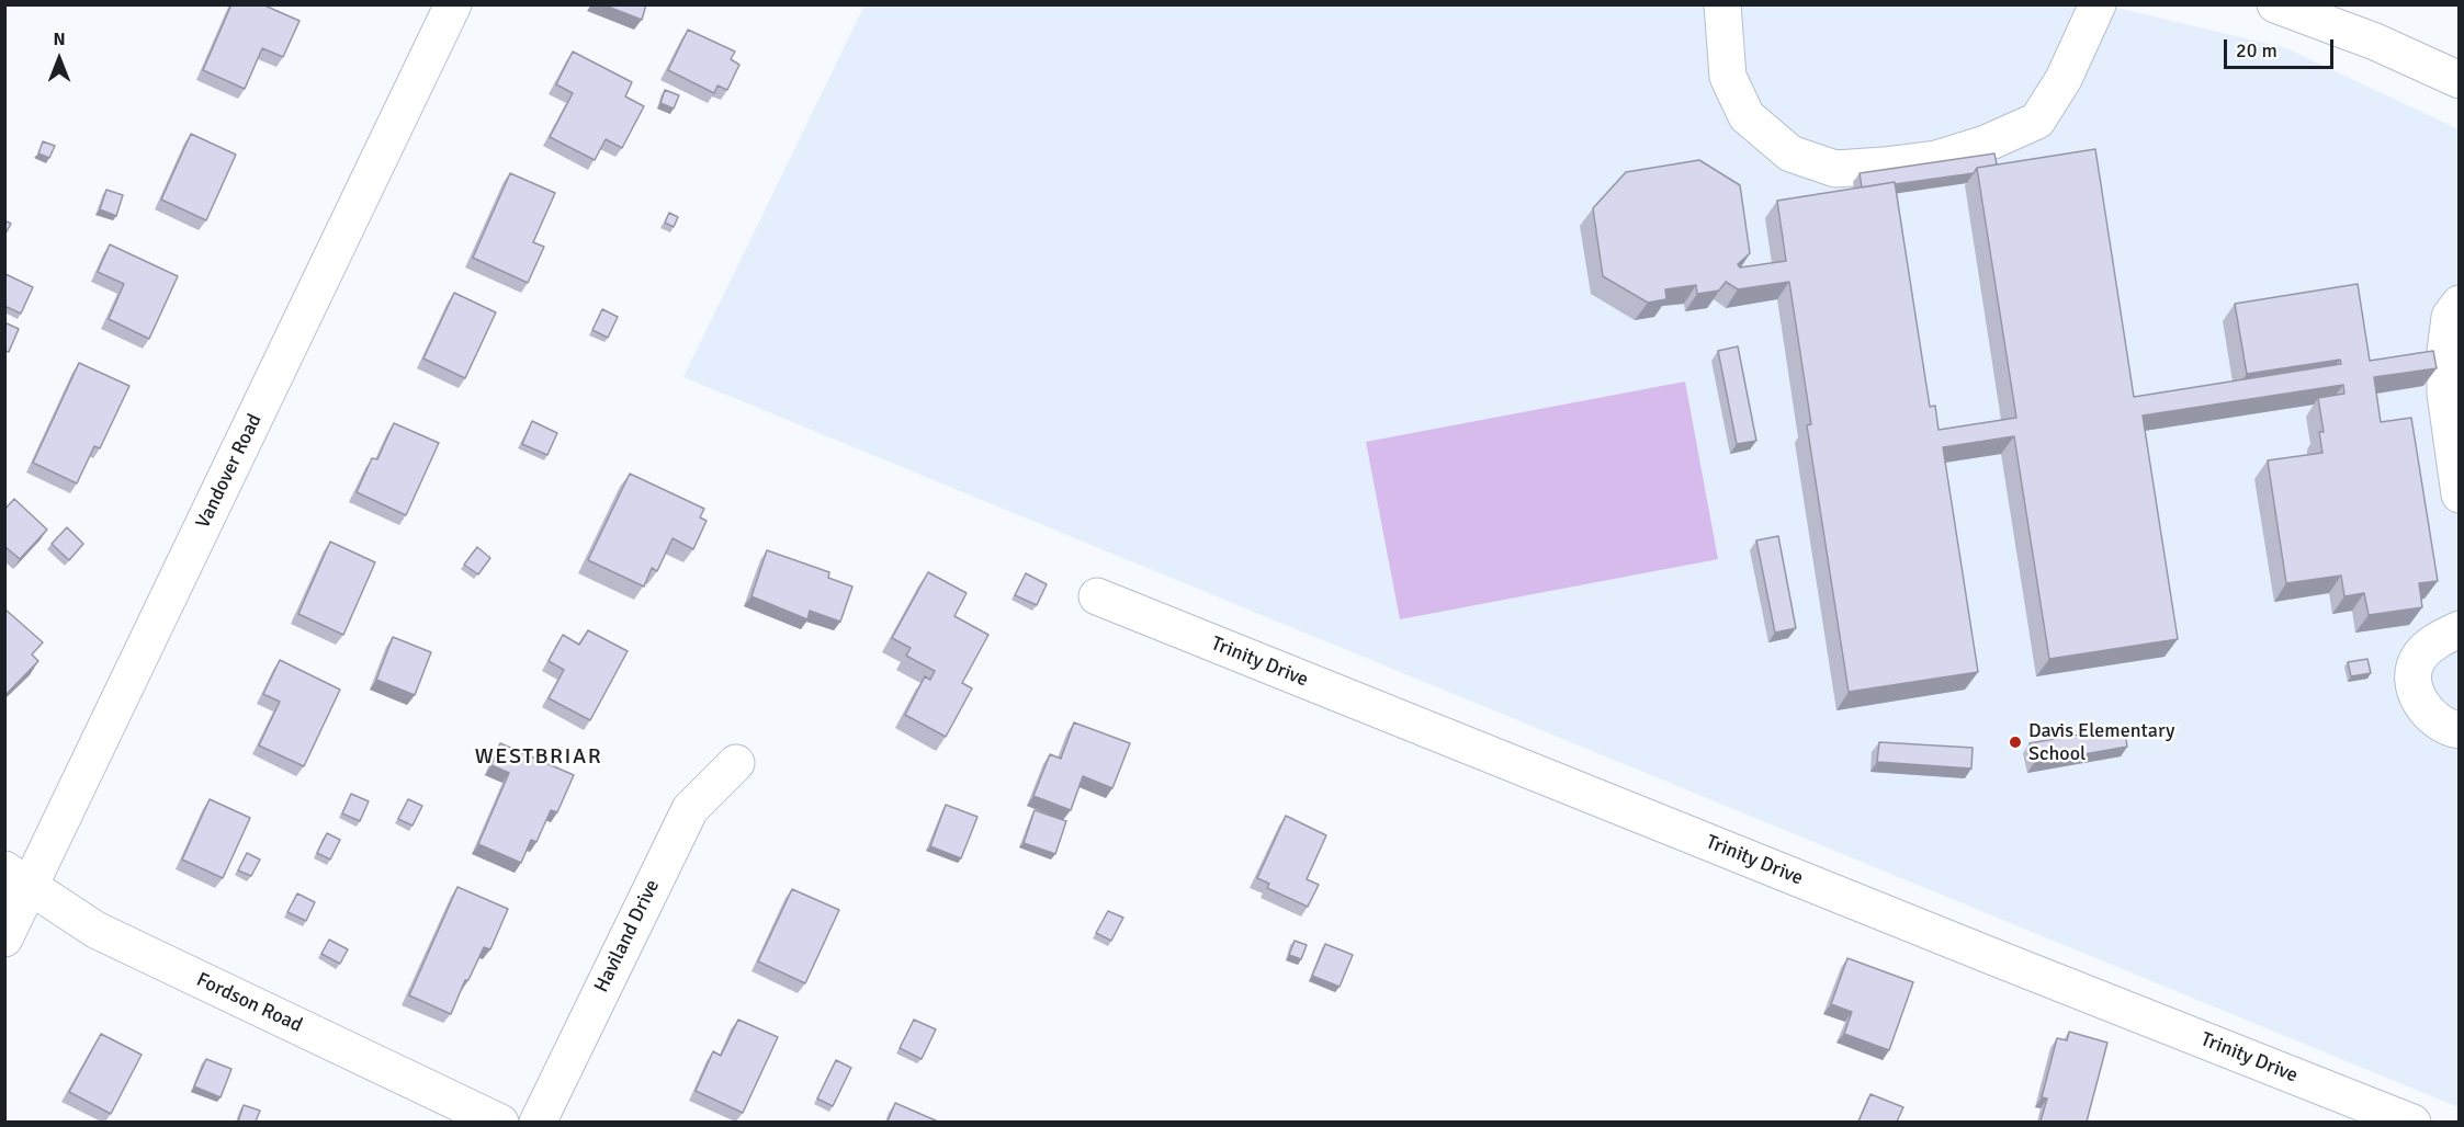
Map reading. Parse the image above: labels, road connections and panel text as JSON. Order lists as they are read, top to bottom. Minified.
{"streets":{"street":["Vandover Road","Trinity Drive","Haviland Drive","Fordson Road"]},"crossings":[["Vandover Road","Fordson Road"]],"districts":["WESTBRIAR"],"places":["Davis Elementary School"],"scale_bar":"20 m","north":"top"}
